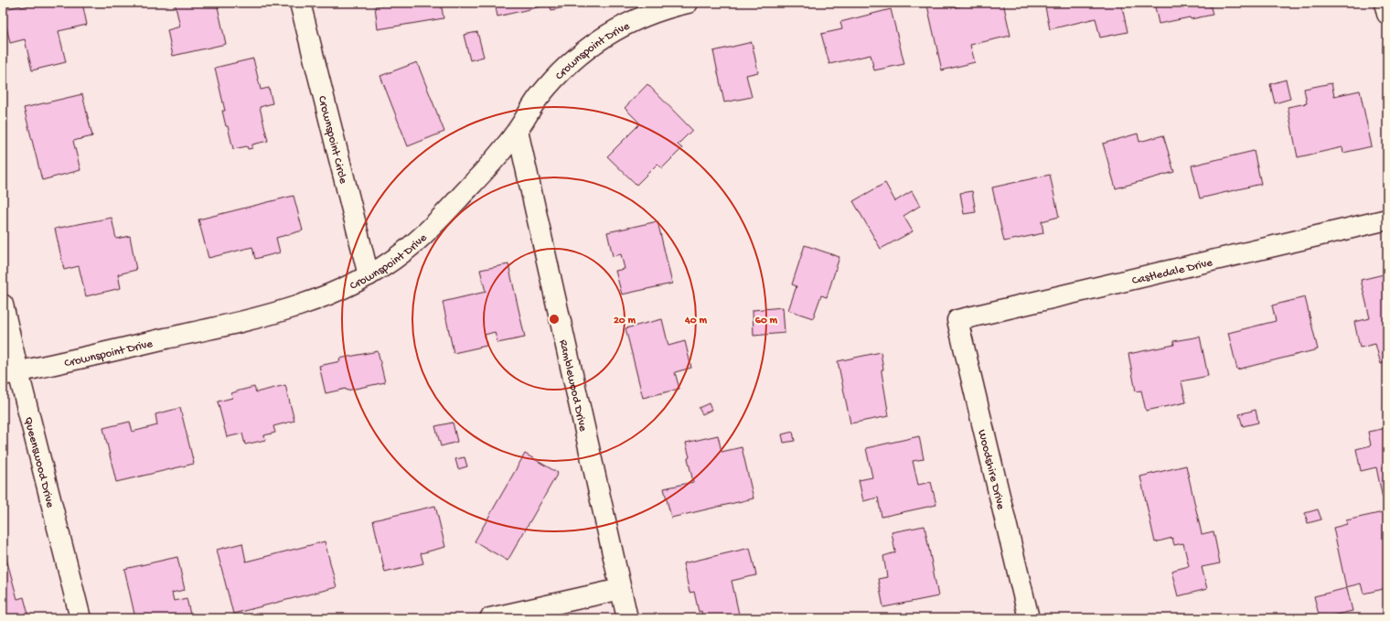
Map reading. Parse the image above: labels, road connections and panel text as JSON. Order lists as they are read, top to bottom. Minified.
{"streets":{"street":["Crownspoint Drive","Crownspoint Circle","Castledale Drive","Ramblewood Drive","Queenswood Drive","Woodshire Drive"]},"crossings":[["Crownspoint Drive","Crownspoint Circle"],["Crownspoint Drive","Ramblewood Drive"],["Crownspoint Drive","Queenswood Drive"],["Castledale Drive","Woodshire Drive"]],"rings":["20 m","40 m","60 m"]}
